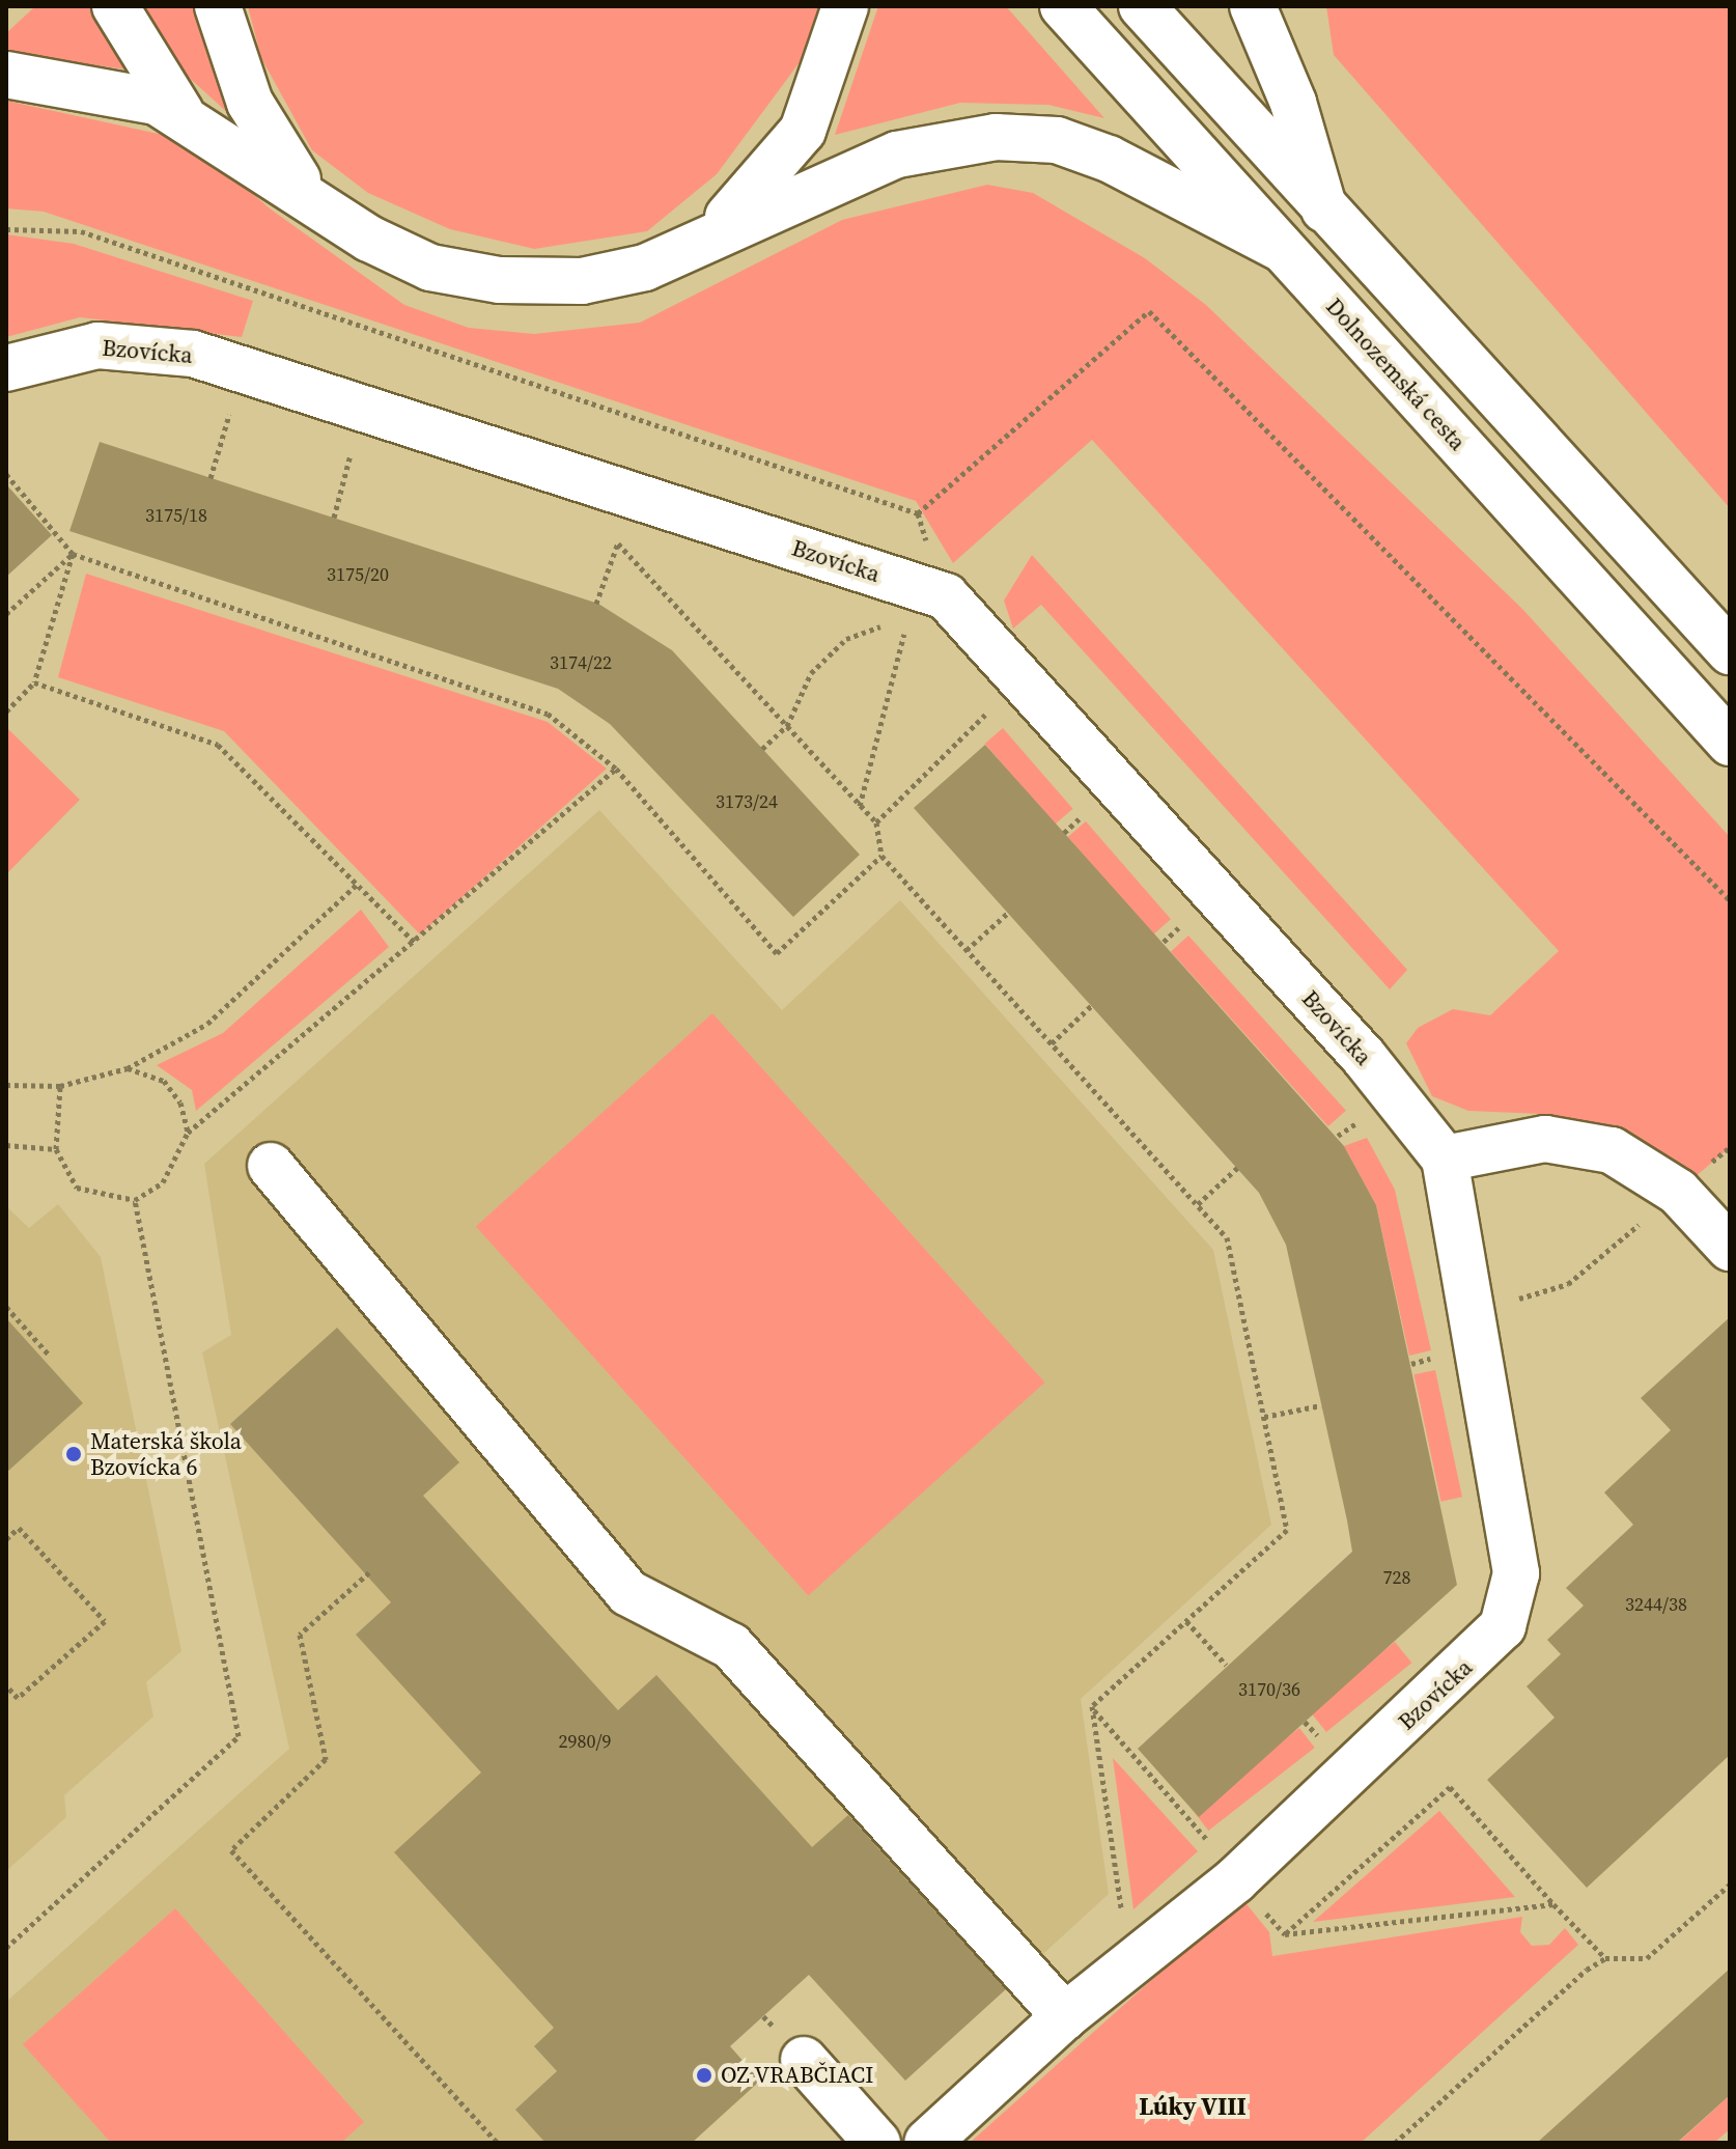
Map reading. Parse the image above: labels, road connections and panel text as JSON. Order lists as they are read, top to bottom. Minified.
{"streets":{"street":["Bzovícka","Dolnozemská cesta"]},"districts":["Lúky VIII"],"places":["Materská škola Bzovícka 6","OZ VRABČIACI"],"house_numbers":["3175/18","3175/20","3174/22","3173/24","728","3244/38","3170/36","2980/9"]}
